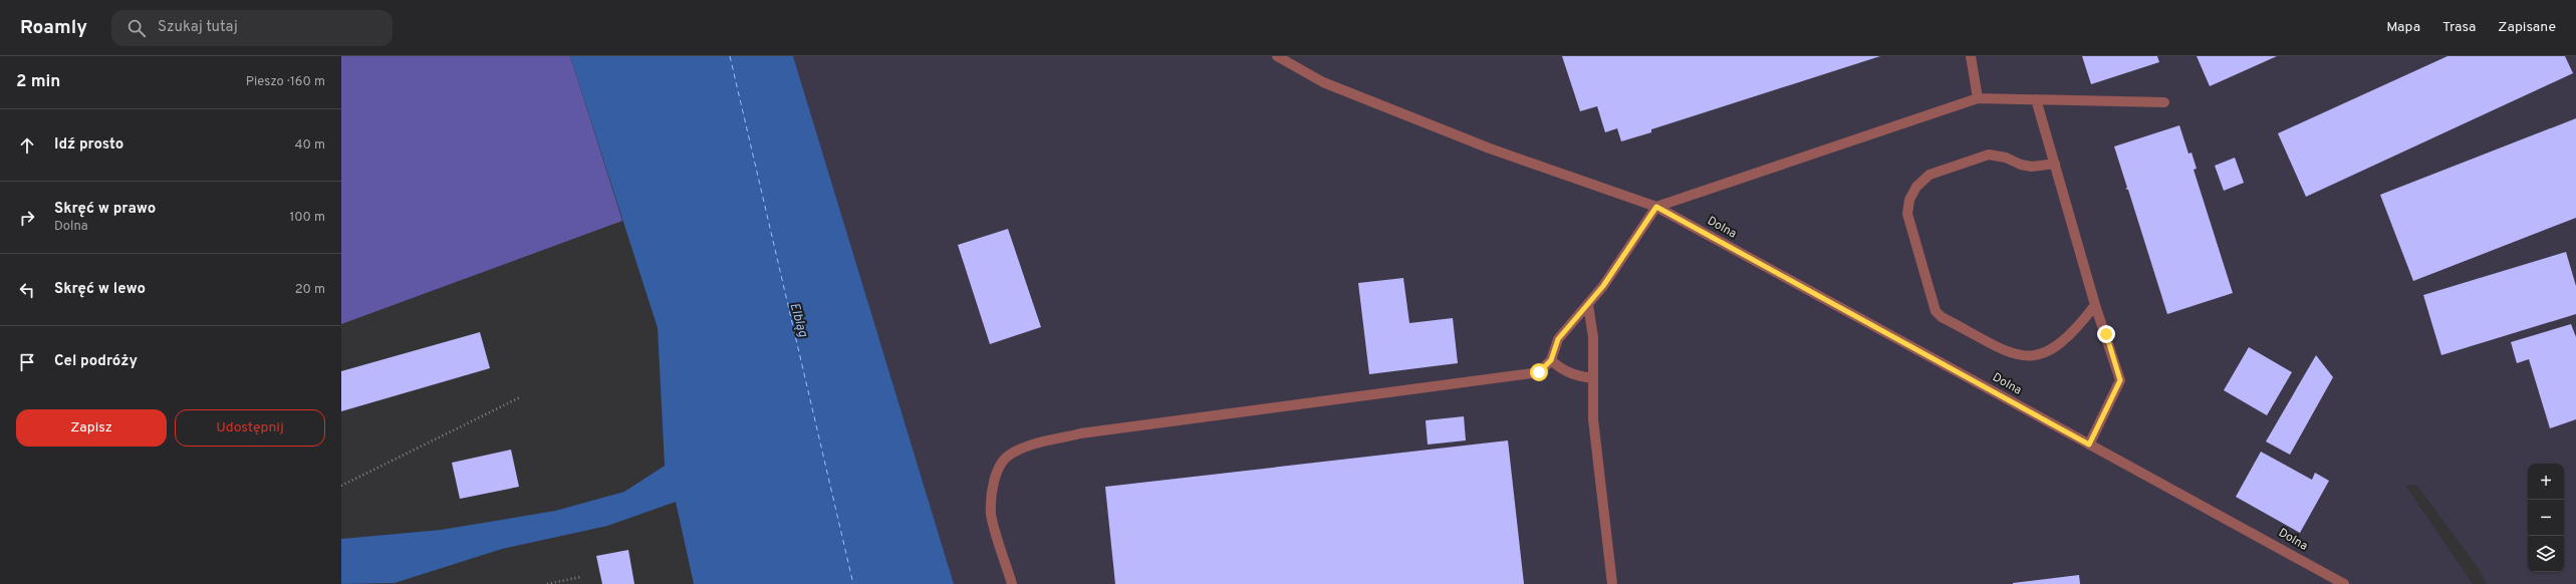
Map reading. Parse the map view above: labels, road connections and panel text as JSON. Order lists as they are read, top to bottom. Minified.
{"streets":{"street":["Dolna"]},"water":["Elbląg"],"page":{"header":"Roamly","search":"Szukaj tutaj","nav":["Mapa","Trasa","Zapisane"],"heading":["2 min","Pieszo · 160 m"],"list":[["Idź prosto","40 m"],["Skręć w prawo","Dolna","100 m"],["Skręć w lewo","20 m"],"Cel podróży"],"buttons":["Zapisz","Udostępnij"],"map_buttons":["+","−"]}}
